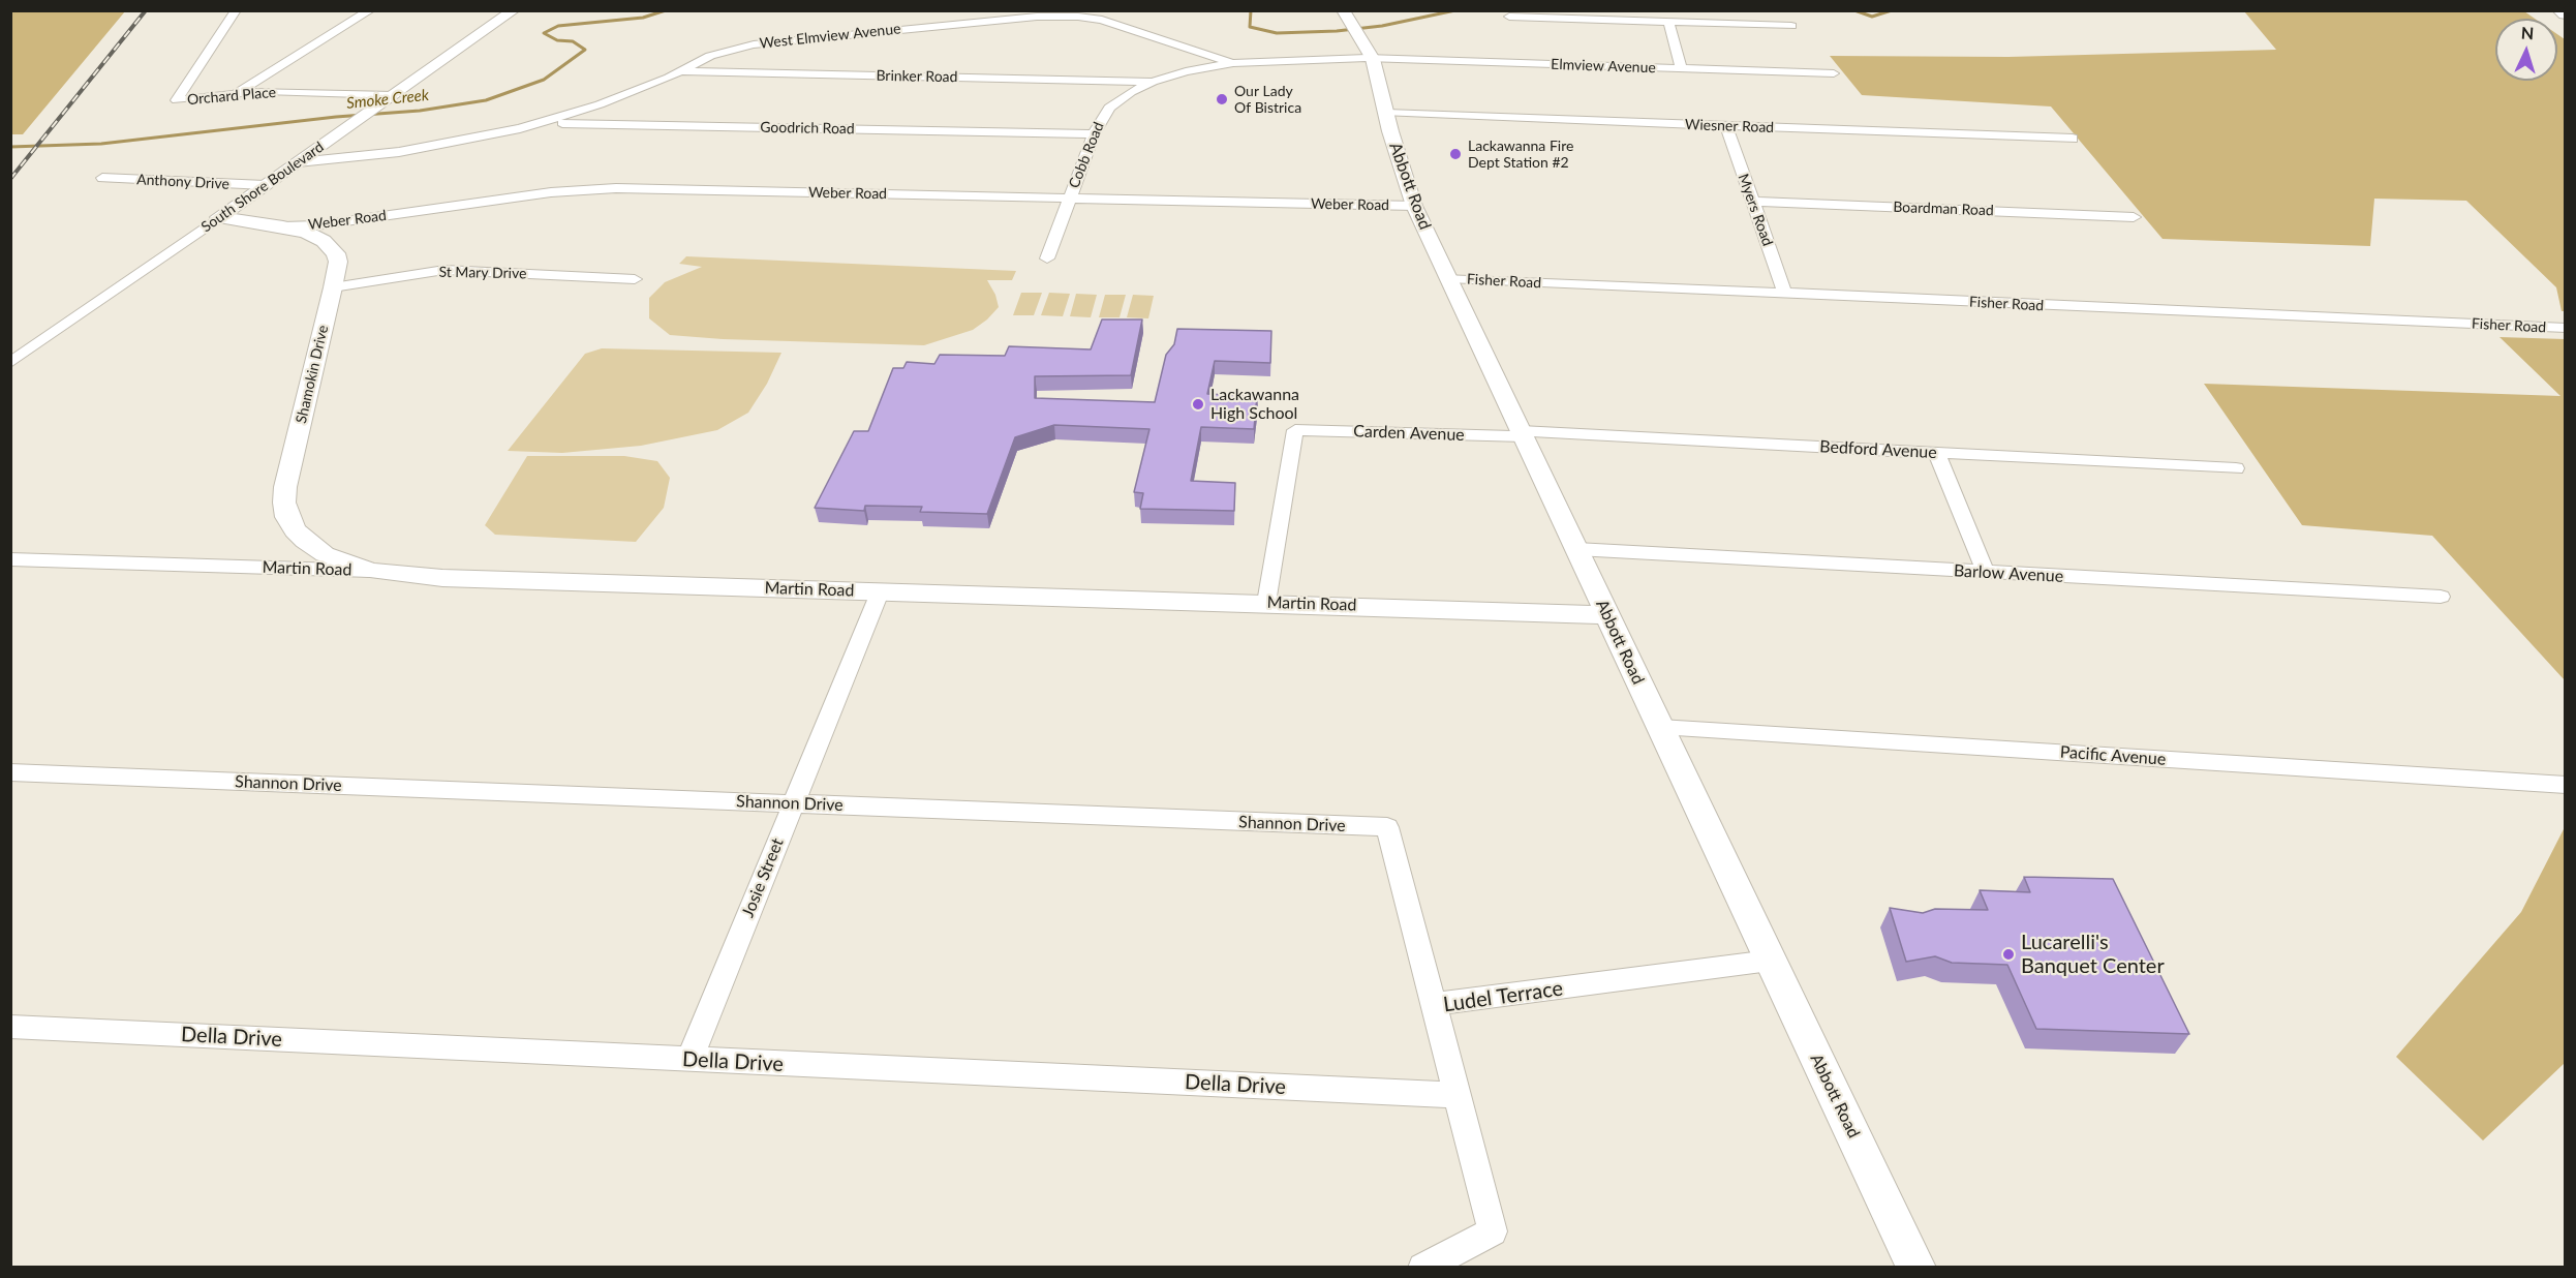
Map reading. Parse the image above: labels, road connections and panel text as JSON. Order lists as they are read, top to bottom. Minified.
{"streets":{"street":["West Elmview Avenue","Elmview Avenue","Brinker Road","Orchard Place","Wiesner Road","Goodrich Road","Cobb Road","Anthony Drive","Abbott Road","South Shore Boulevard","Weber Road","Boardman Road","Myers Road","St Mary Drive","Fisher Road","Shamokin Drive","Carden Avenue","Bedford Avenue","Martin Road","Barlow Avenue","Pacific Avenue","Shannon Drive","Josie Street","Ludel Terrace","Della Drive"]},"crossings":[["West Elmview Avenue","Elmview Avenue"],["West Elmview Avenue","Brinker Road"],["West Elmview Avenue","Goodrich Road"],["West Elmview Avenue","Cobb Road"],["West Elmview Avenue","Abbott Road"],["West Elmview Avenue","South Shore Boulevard"],["Elmview Avenue","Abbott Road"],["Brinker Road","Cobb Road"],["Orchard Place","South Shore Boulevard"],["Wiesner Road","Abbott Road"],["Wiesner Road","Myers Road"],["Goodrich Road","Cobb Road"],["Cobb Road","Weber Road"],["Anthony Drive","South Shore Boulevard"],["Abbott Road","Weber Road"],["Abbott Road","Fisher Road"],["Abbott Road","Carden Avenue"],["Abbott Road","Bedford Avenue"],["Abbott Road","Martin Road"],["Abbott Road","Barlow Avenue"],["Abbott Road","Pacific Avenue"],["Abbott Road","Ludel Terrace"],["South Shore Boulevard","Shamokin Drive"],["Weber Road","Shamokin Drive"],["Boardman Road","Myers Road"],["Myers Road","Fisher Road"],["St Mary Drive","Shamokin Drive"],["Shamokin Drive","Martin Road"],["Carden Avenue","Bedford Avenue"],["Carden Avenue","Martin Road"],["Martin Road","Josie Street"],["Shannon Drive","Josie Street"],["Shannon Drive","Ludel Terrace"],["Josie Street","Della Drive"],["Ludel Terrace","Della Drive"]],"water":["Smoke Creek"],"places":["Our Lady Of Bistrica","Lackawanna Fire Dept Station #2","Lackawanna High School","Lucarelli's Banquet Center"],"north":"top"}
